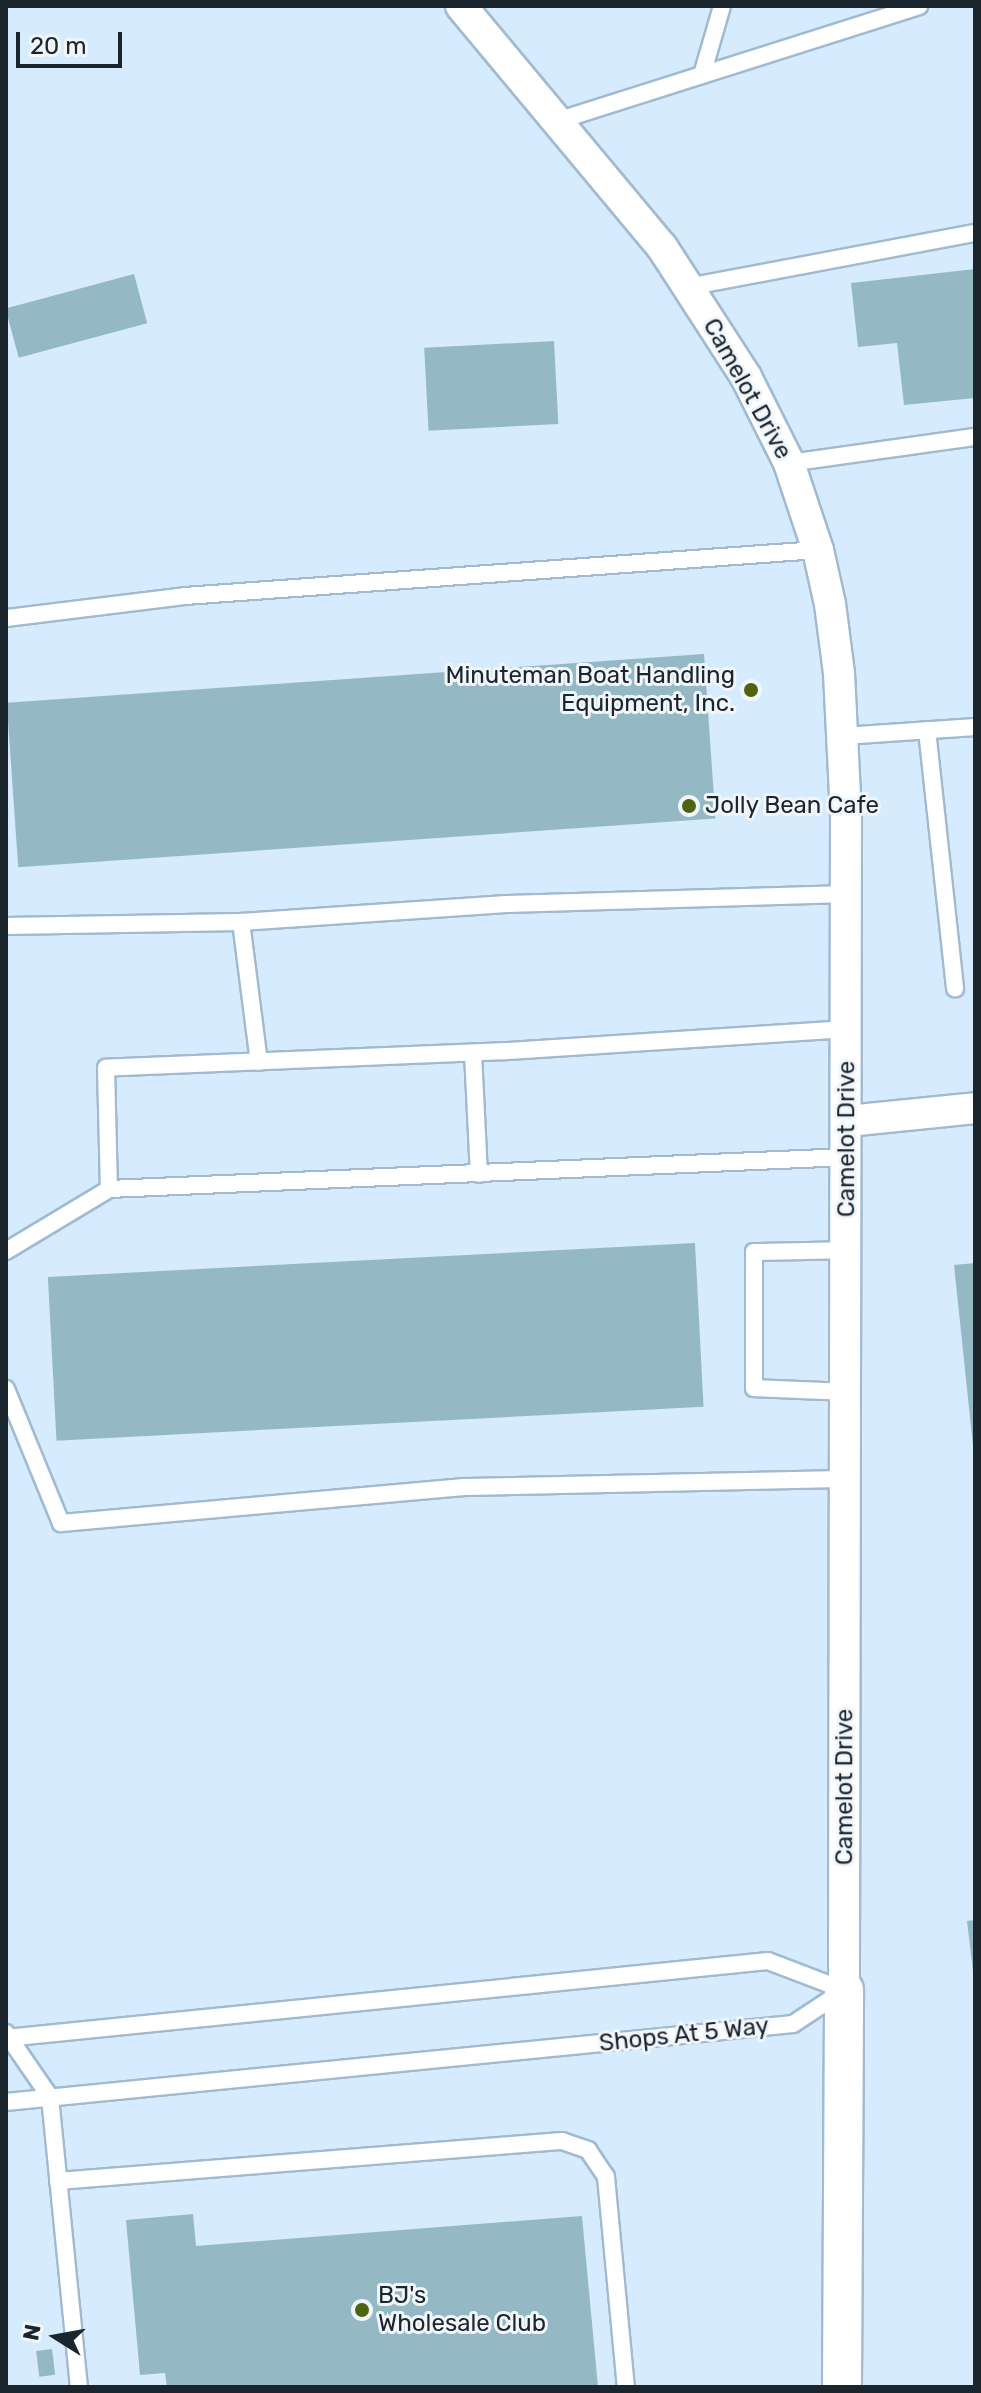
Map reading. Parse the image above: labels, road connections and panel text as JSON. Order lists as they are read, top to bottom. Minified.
{"streets":{"street":["Camelot Drive"],"lane":["Shops At 5 Way"]},"crossings":[["Camelot Drive","Shops At 5 Way"]],"places":["Minuteman Boat Handling Equipment, Inc.","Jolly Bean Cafe","BJ's Wholesale Club"],"scale_bar":"20 m","north":"left"}
